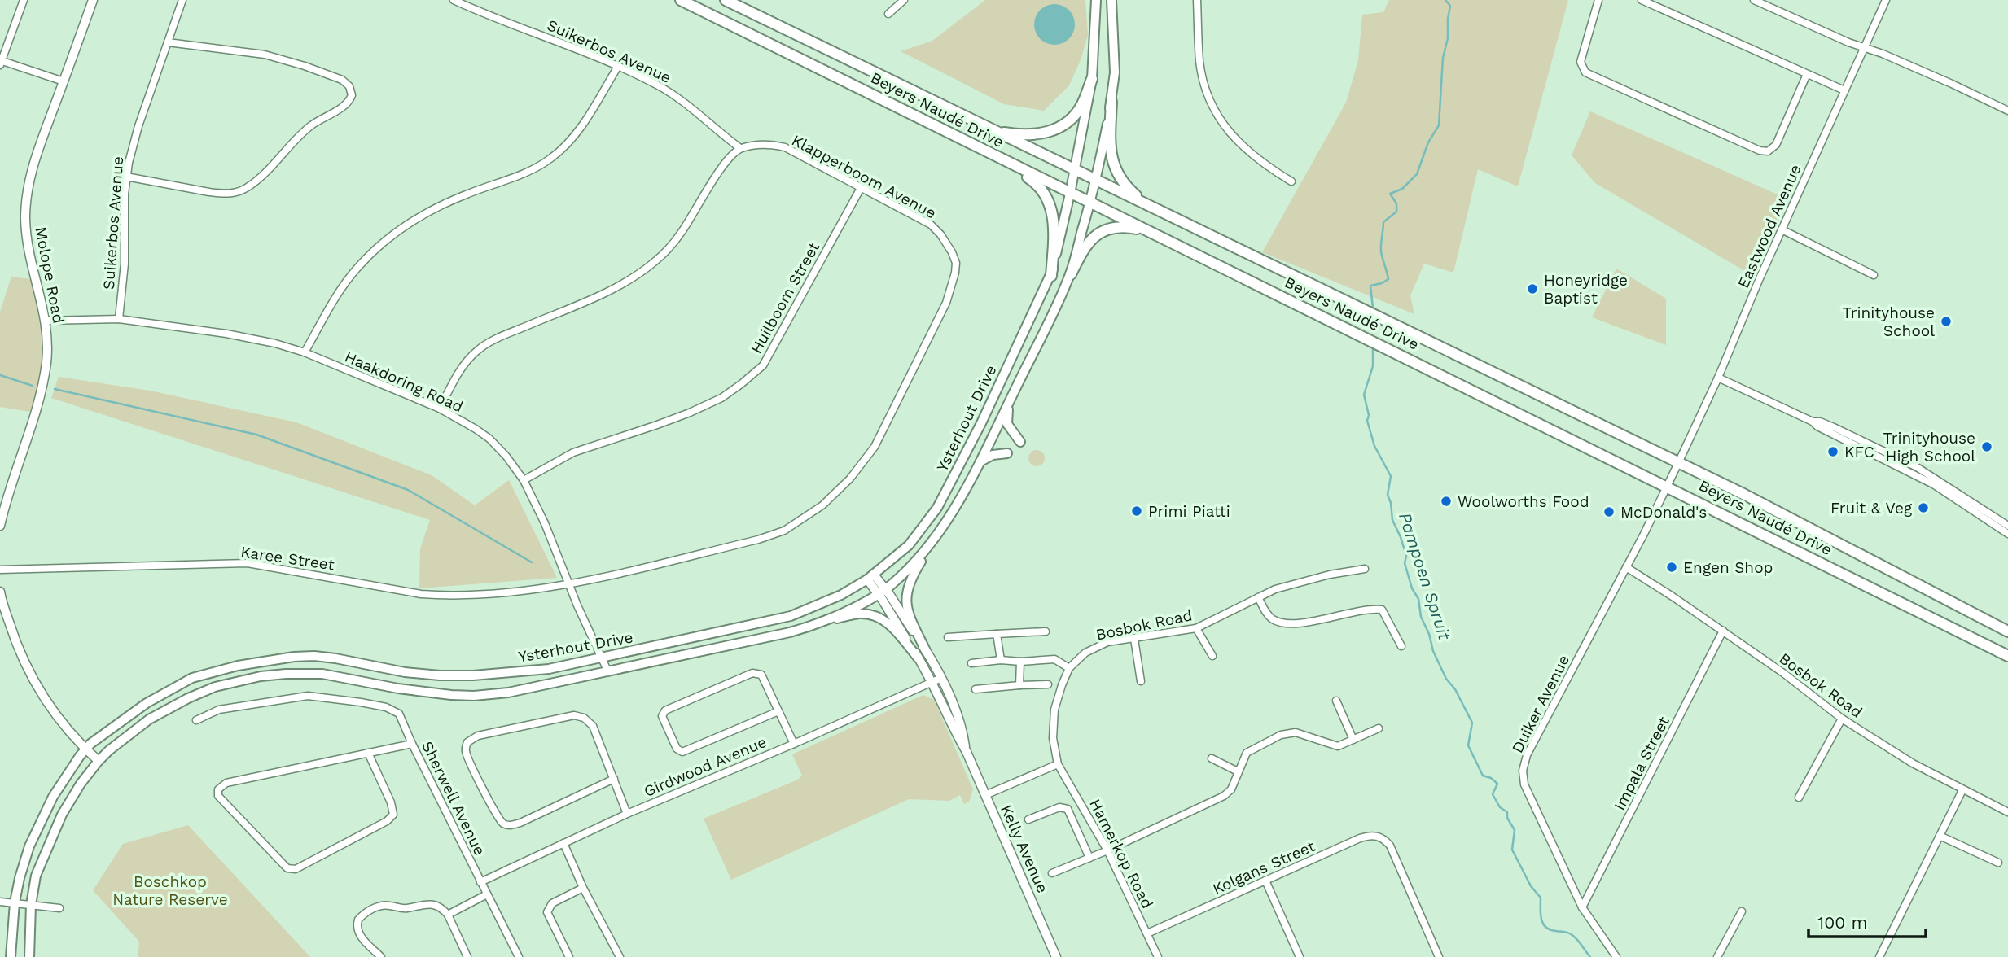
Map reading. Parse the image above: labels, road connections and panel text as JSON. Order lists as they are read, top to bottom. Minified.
{"streets":{"main road":["Beyers Naudé Drive","Ysterhout Drive"],"street":["Suikerbos Avenue","Klapperboom Avenue","Eastwood Avenue","Molope Road","Huilboom Street","Haakdoring Road","Karee Street","Bosbok Road","Duiker Avenue","Impala Street","Girdwood Avenue","Sherwell Avenue","Kelly Avenue","Hamerkop Road","Kolgans Street"]},"crossings":[["Suikerbos Avenue","Klapperboom Avenue"],["Suikerbos Avenue","Haakdoring Road"],["Beyers Naudé Drive","Eastwood Avenue"],["Beyers Naudé Drive","Ysterhout Drive"],["Beyers Naudé Drive","Duiker Avenue"],["Klapperboom Avenue","Huilboom Street"],["Klapperboom Avenue","Haakdoring Road"],["Klapperboom Avenue","Karee Street"],["Eastwood Avenue","Duiker Avenue"],["Molope Road","Haakdoring Road"],["Huilboom Street","Haakdoring Road"],["Haakdoring Road","Ysterhout Drive"],["Haakdoring Road","Karee Street"],["Ysterhout Drive","Kelly Avenue"],["Bosbok Road","Duiker Avenue"],["Bosbok Road","Impala Street"],["Bosbok Road","Hamerkop Road"],["Duiker Avenue","Impala Street"],["Girdwood Avenue","Sherwell Avenue"],["Girdwood Avenue","Kelly Avenue"],["Hamerkop Road","Kolgans Street"]],"water":["Pampoen Spruit"],"parks":["Boschkop Nature Reserve"],"places":["Honeyridge Baptist","Trinityhouse School","Trinityhouse High School","KFC","Woolworths Food","Fruit & Veg","Primi Piatti","McDonald's","Engen Shop"],"scale_bar":"100 m"}
